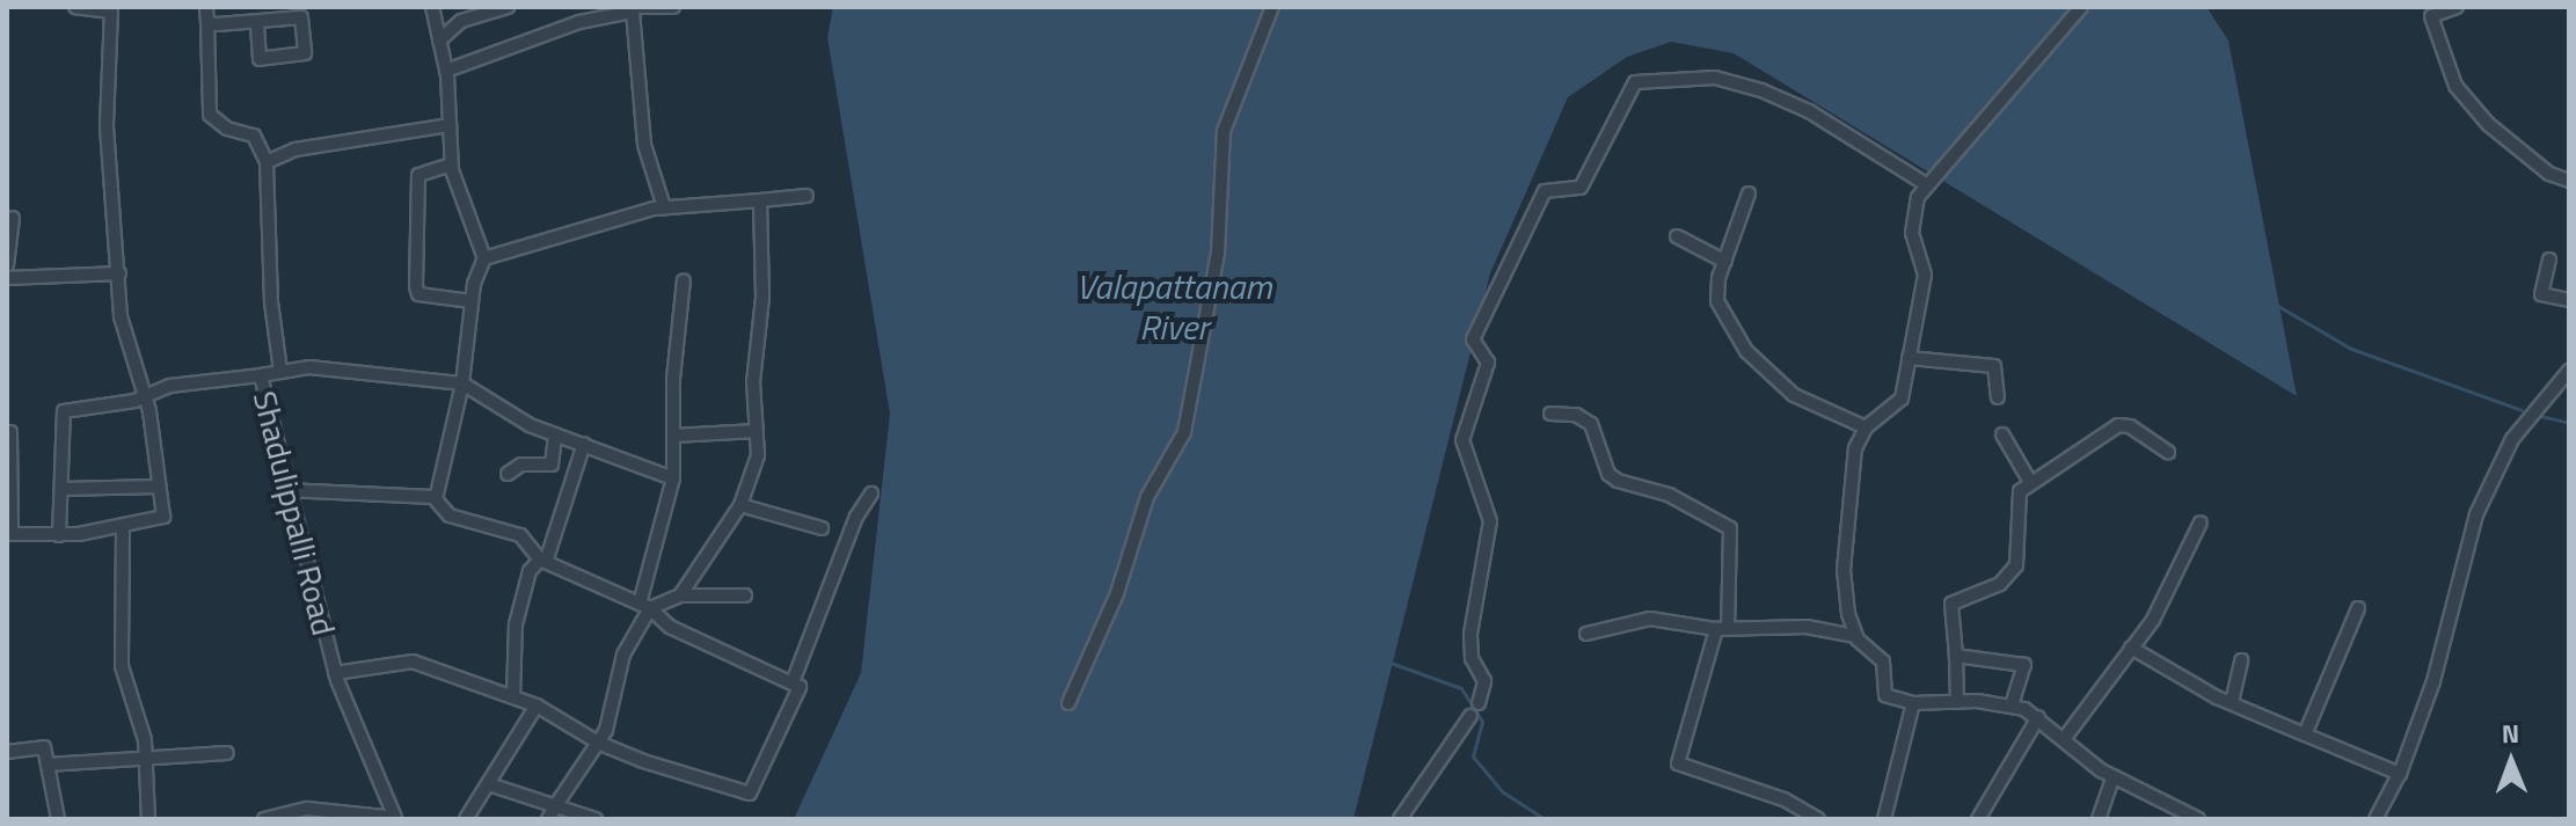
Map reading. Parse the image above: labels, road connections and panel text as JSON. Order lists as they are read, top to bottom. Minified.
{"streets":{"street":["Shadulippalli Road"]},"water":["Valapattanam River"],"north":"top"}
